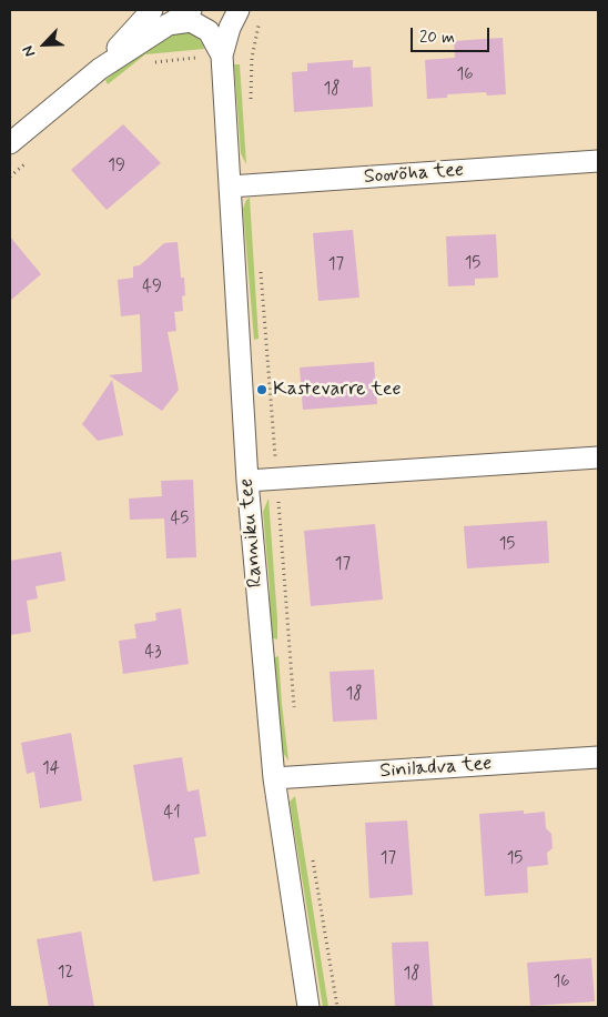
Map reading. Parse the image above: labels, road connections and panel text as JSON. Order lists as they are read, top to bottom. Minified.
{"streets":{"street":["Soovõha tee","Ranniku tee","Siniladva tee"]},"crossings":[["Soovõha tee","Ranniku tee"],["Ranniku tee","Siniladva tee"]],"places":["Kastevarre tee"],"house_numbers":["16","18","19","15","17","49","45","15","17","43","18","14","41","17","15","12","18","16"],"scale_bar":"20 m","north":"bottom left"}
